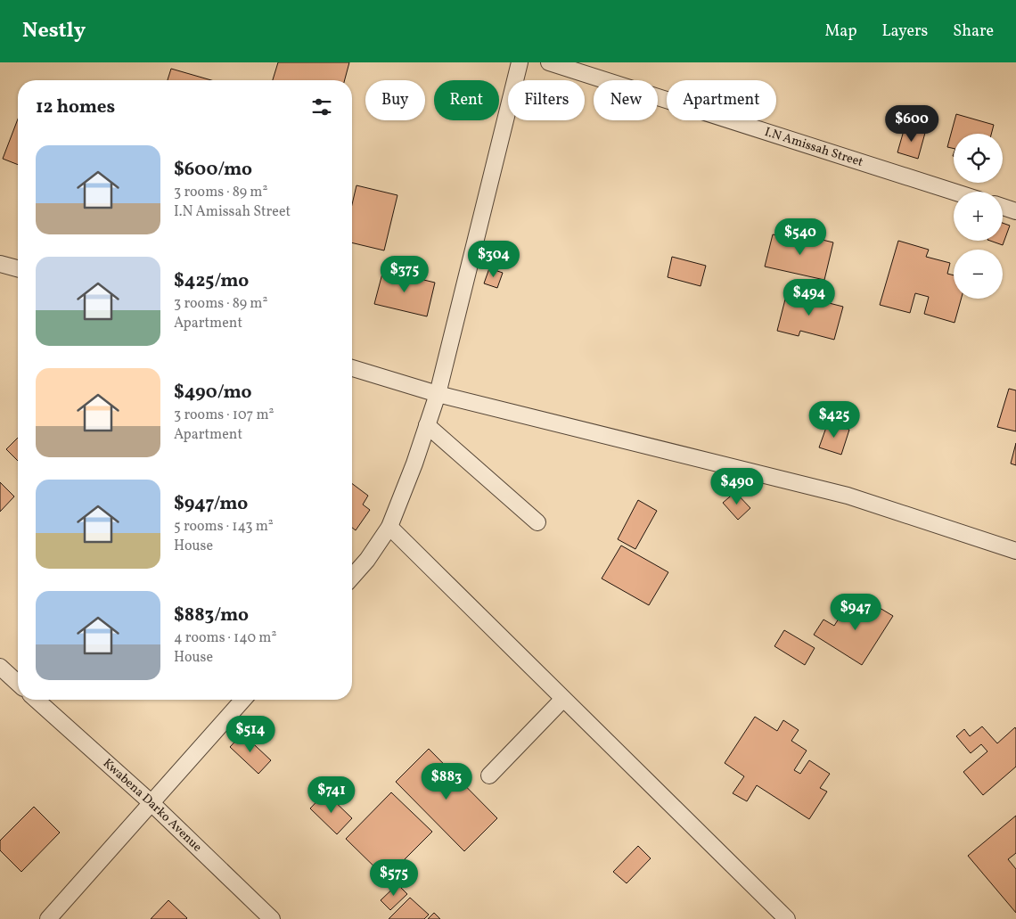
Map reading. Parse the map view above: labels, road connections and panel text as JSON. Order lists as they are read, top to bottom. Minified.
{"streets":{"street":["I.N Amissah Street","Kwabena Darko Avenue"]},"page":{"header":"Nestly","nav":["Map","Layers","Share"],"chip":["Buy","Rent","Filters","New","Apartment"],"heading":"12 homes","price":["$600","$540","$304","$375","$494","$425","$490","$947","$514","$883","$741","$575"],"map_buttons":["+","−"],"list":[{"name":"$600/mo","note":"3 rooms · 89 m² · I.N Amissah Street"},{"name":"$425/mo","note":"3 rooms · 89 m² · Apartment"},{"name":"$490/mo","note":"3 rooms · 107 m² · Apartment"},{"name":"$947/mo","note":"5 rooms · 143 m² · House"},{"name":"$883/mo","note":"4 rooms · 140 m² · House"}]}}
